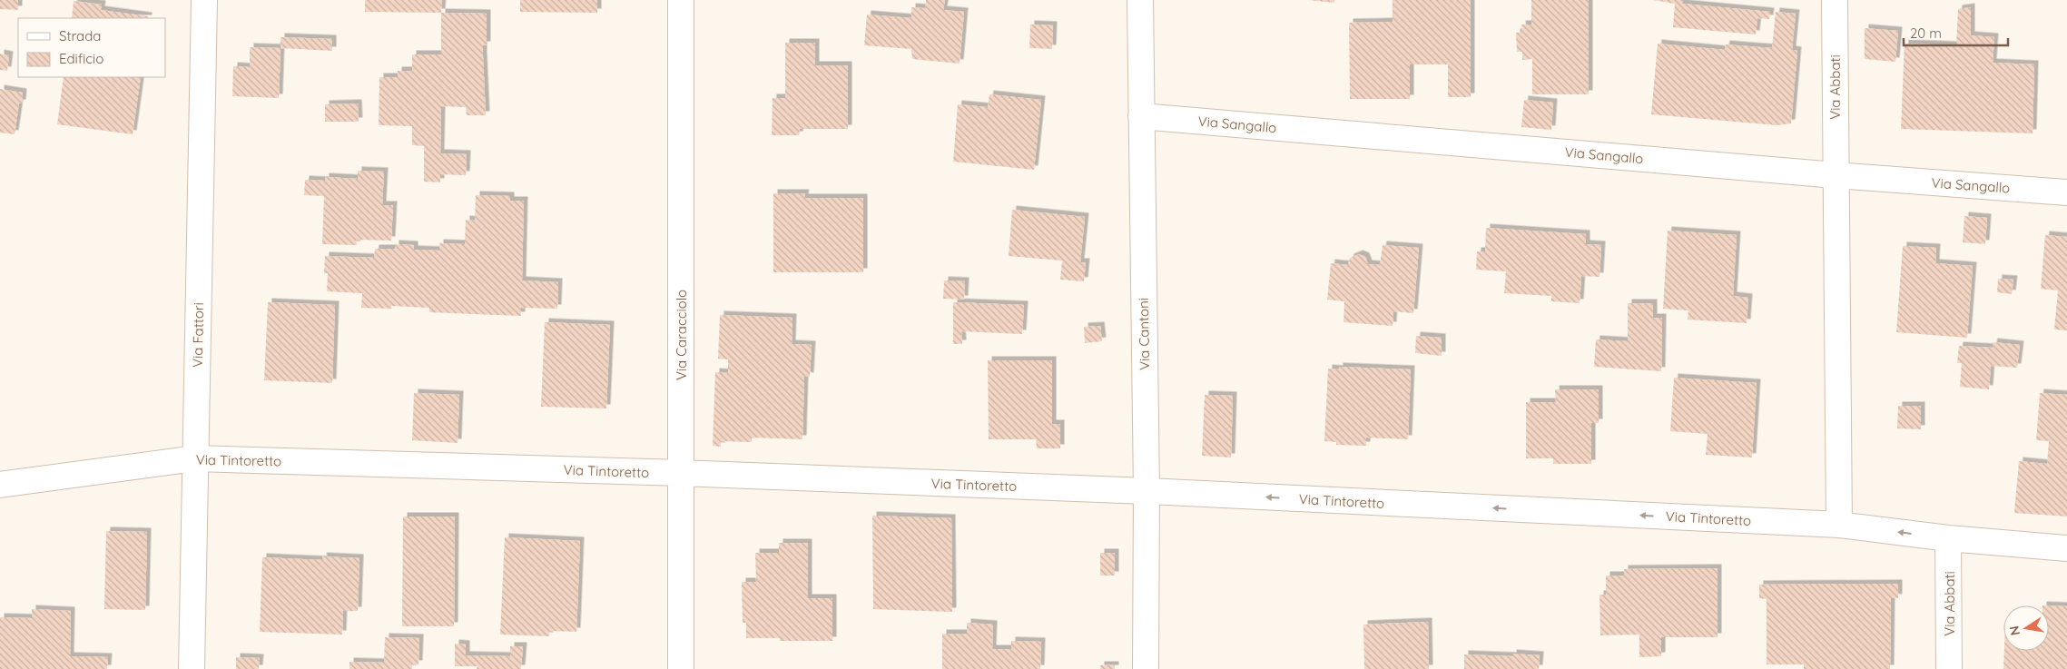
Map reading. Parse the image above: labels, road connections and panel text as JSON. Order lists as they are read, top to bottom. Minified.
{"streets":{"street":["Via Abbati","Via Sangallo","Via Cantoni","Via Fattori","Via Caracciolo","Via Tintoretto"]},"crossings":[["Via Abbati","Via Sangallo"],["Via Abbati","Via Tintoretto"],["Via Sangallo","Via Cantoni"],["Via Cantoni","Via Tintoretto"],["Via Fattori","Via Tintoretto"],["Via Caracciolo","Via Tintoretto"]],"one_way":["Via Tintoretto"],"legend":["Strada","Edificio"],"scale_bar":"20 m","north":"left"}
